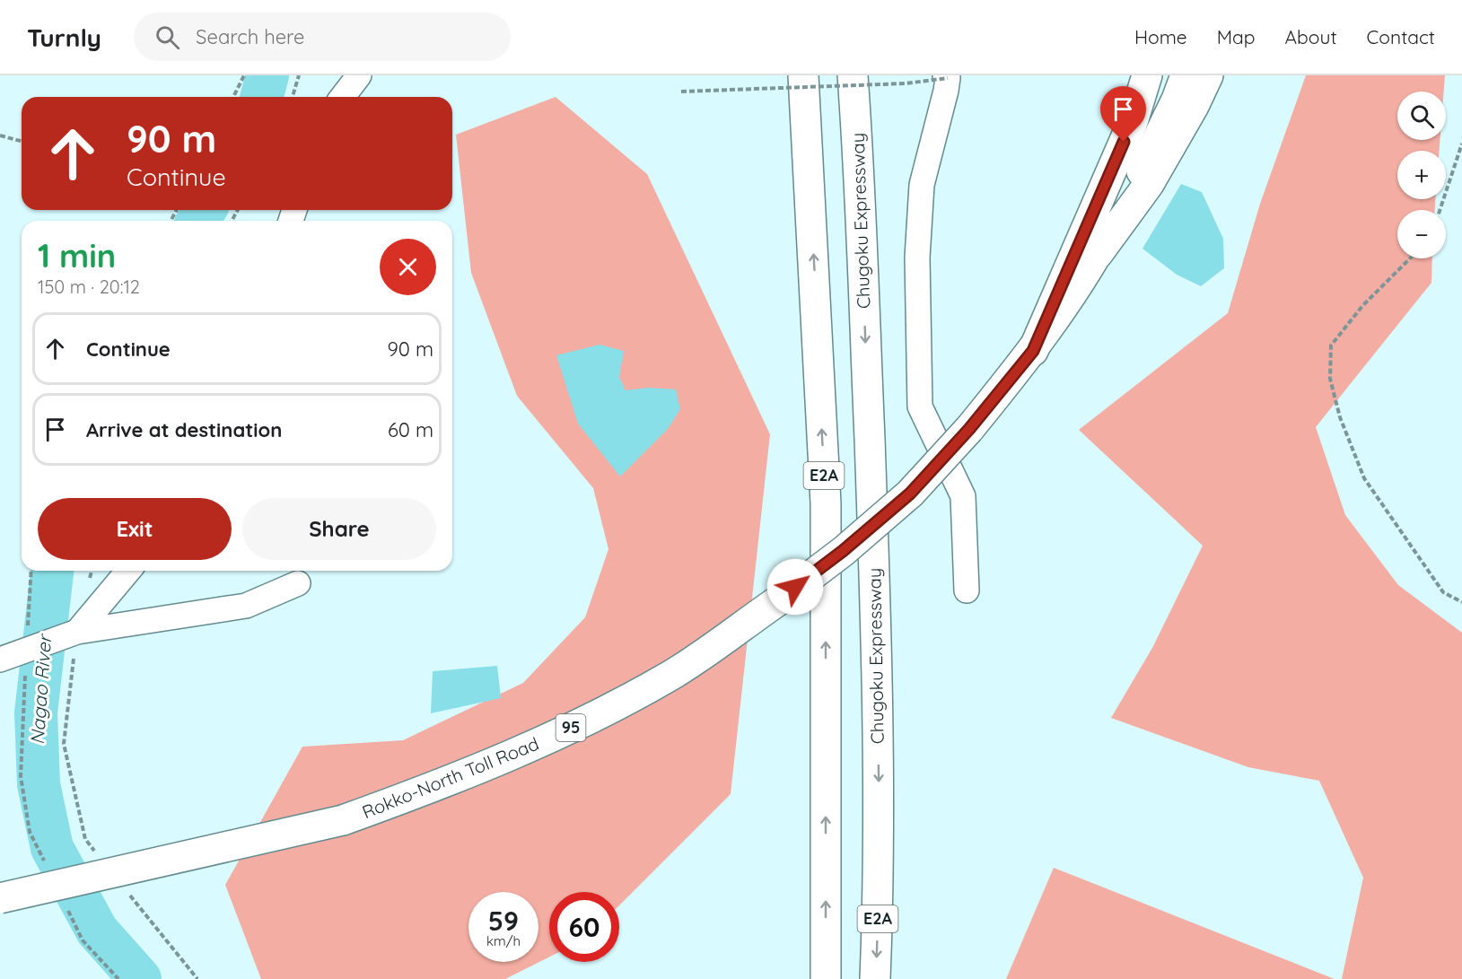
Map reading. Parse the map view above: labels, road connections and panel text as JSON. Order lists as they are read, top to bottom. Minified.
{"streets":{"main road":["Chugoku Expressway","E2A","95","Rokko-North Toll Road"]},"water":["Nagao River"],"page":{"header":"Turnly","search":"Search here","nav":["Home","Map","About","Contact"],"map_buttons":["+","−"],"turn":["90 m","Continue"],"heading":["1 min","150 m · 20:12"],"list":[{"name":"Continue","value":"90 m"},{"name":"Arrive at destination","value":"60 m"}],"buttons":["Exit","Share"],"speed":"59 km/h","limit":"60"}}
